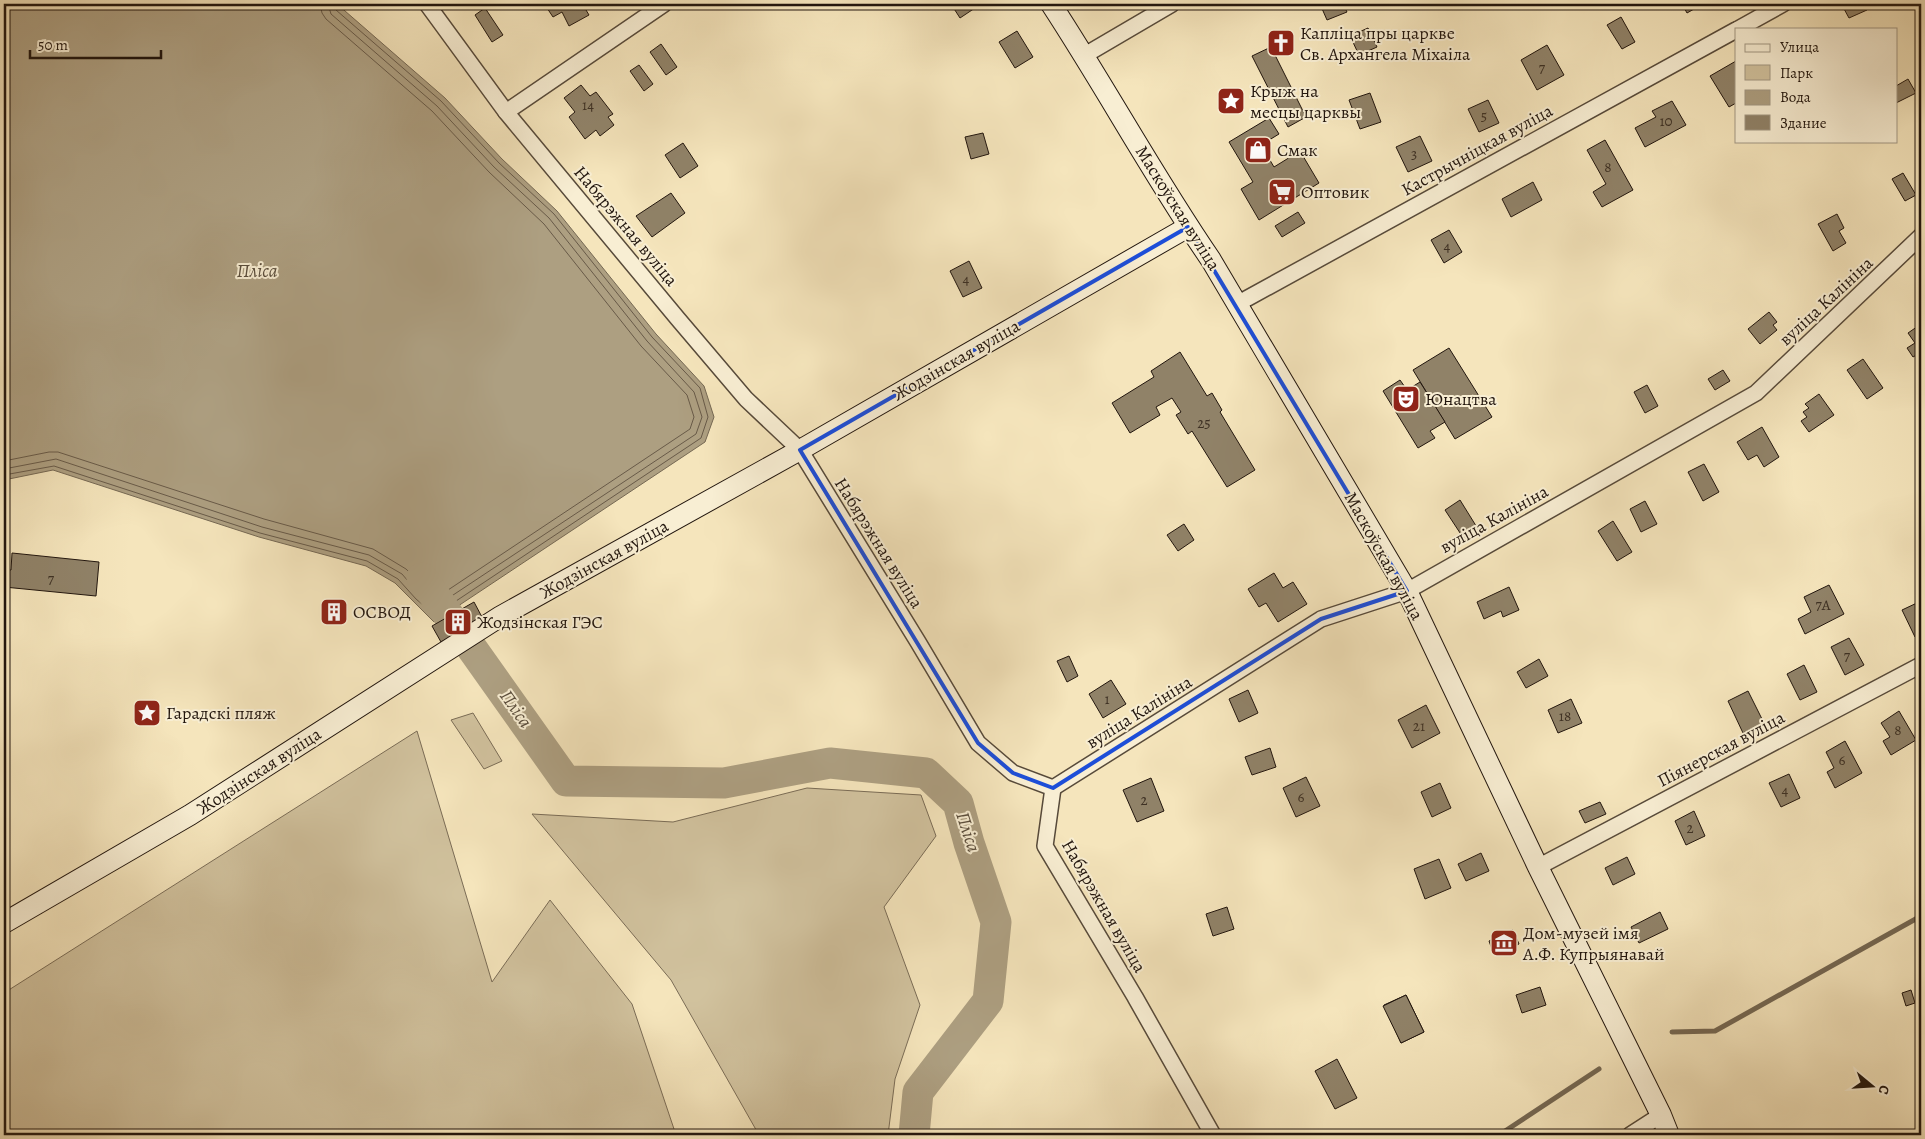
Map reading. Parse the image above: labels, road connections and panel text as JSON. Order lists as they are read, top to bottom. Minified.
{"streets":{"main road":["Маскоўская вуліца","Жодзінская вуліца"],"street":["Кастрычніцкая вуліца","Набярэжная вуліца","вуліца Калініна","Піянерская вуліца"]},"crossings":[["Кастрычніцкая вуліца","Маскоўская вуліца"],["Маскоўская вуліца","вуліца Калініна"],["Маскоўская вуліца","Жодзінская вуліца"],["Маскоўская вуліца","Піянерская вуліца"],["Набярэжная вуліца","вуліца Калініна"],["Набярэжная вуліца","Жодзінская вуліца"]],"water":["Пліса"],"places":{"church":["Капліца пры царкве Св. Архангела Міхаіла"],"place":["Крыж на месцы царквы","Гарадскі пляж"],"shop":["Смак"],"supermarket":["Оптовик"],"theatre":["Юнацтва"],"building":["ОСВОД","Жодзінская ГЭС"],"museum":["Дом-музей імя А.Ф. Купрыянавай"]},"house_numbers":["7","14","5","10","3","8","4","4","25","7","7А","7","1","18","21","8","6","4","6","2","2"],"legend":["Улица","Парк","Вода","Здание"],"scale_bar":"50 m","north":"right"}
